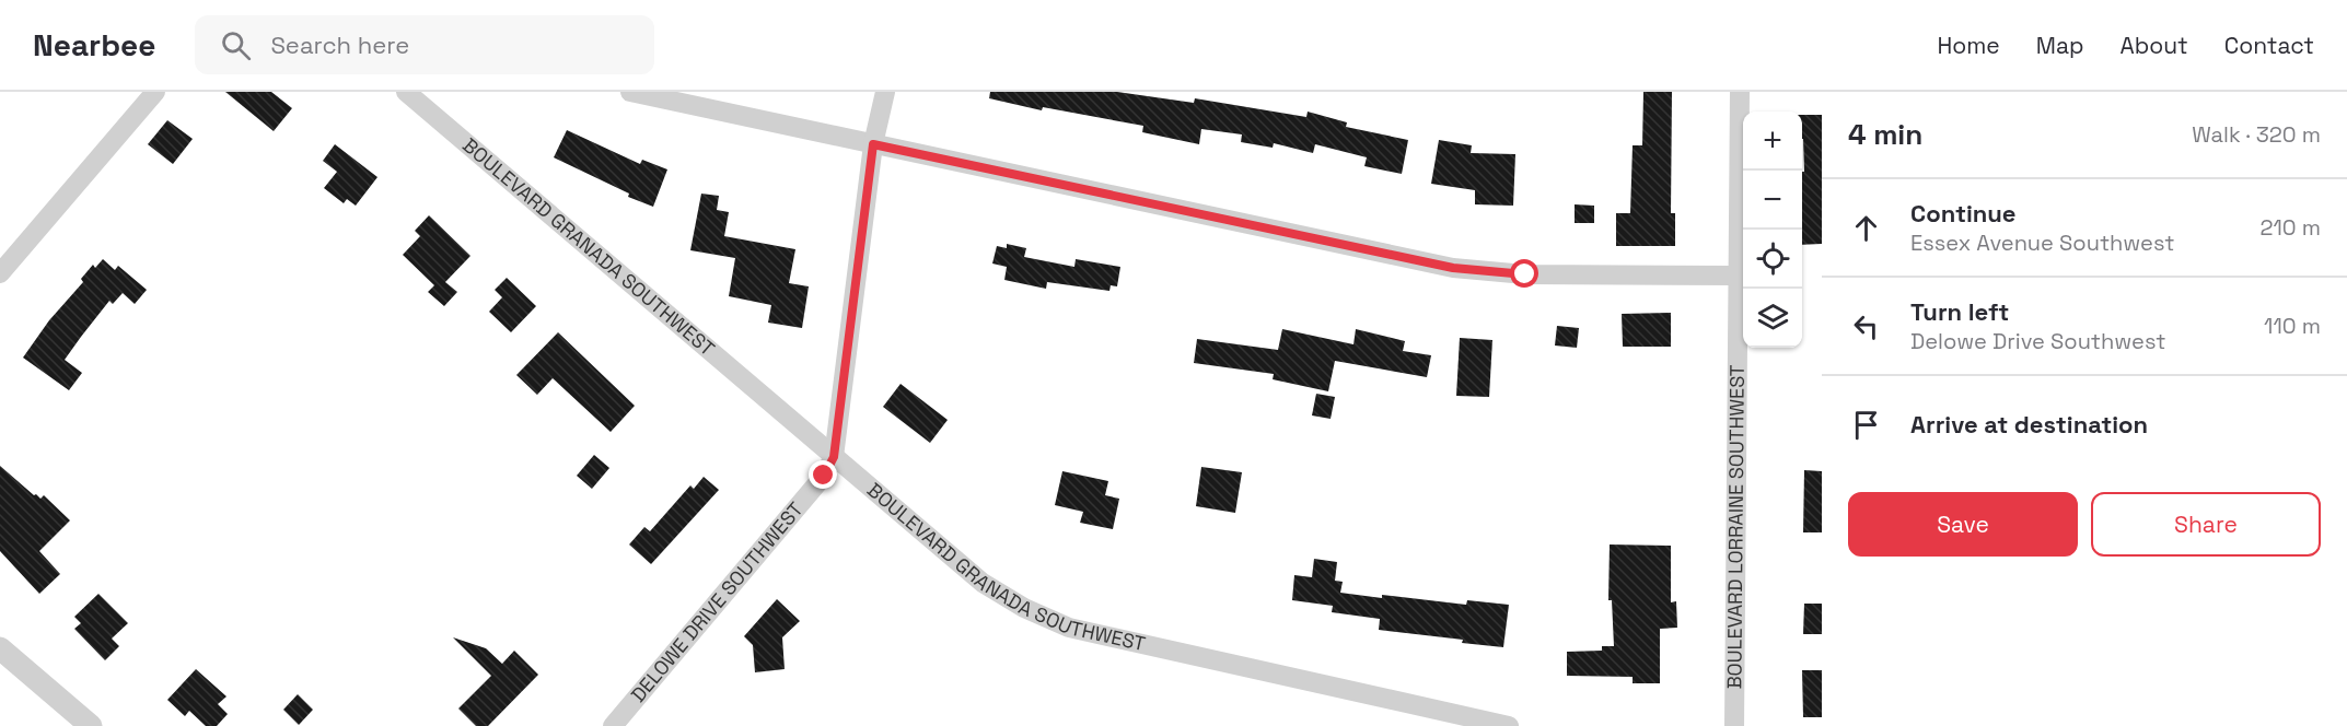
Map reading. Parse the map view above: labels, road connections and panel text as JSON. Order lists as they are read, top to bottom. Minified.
{"streets":{"street":["BOULEVARD GRANADA SOUTHWEST","BOULEVARD LORRAINE SOUTHWEST","DELOWE DRIVE SOUTHWEST"]},"crossings":[["BOULEVARD GRANADA SOUTHWEST","DELOWE DRIVE SOUTHWEST"]],"page":{"header":"Nearbee","search":"Search here","nav":["Home","Map","About","Contact"],"heading":["4 min","Walk · 320 m"],"map_buttons":["+","−"],"list":[["Continue","Essex Avenue Southwest","210 m"],["Turn left","Delowe Drive Southwest","110 m"],"Arrive at destination"],"buttons":["Save","Share"]}}
